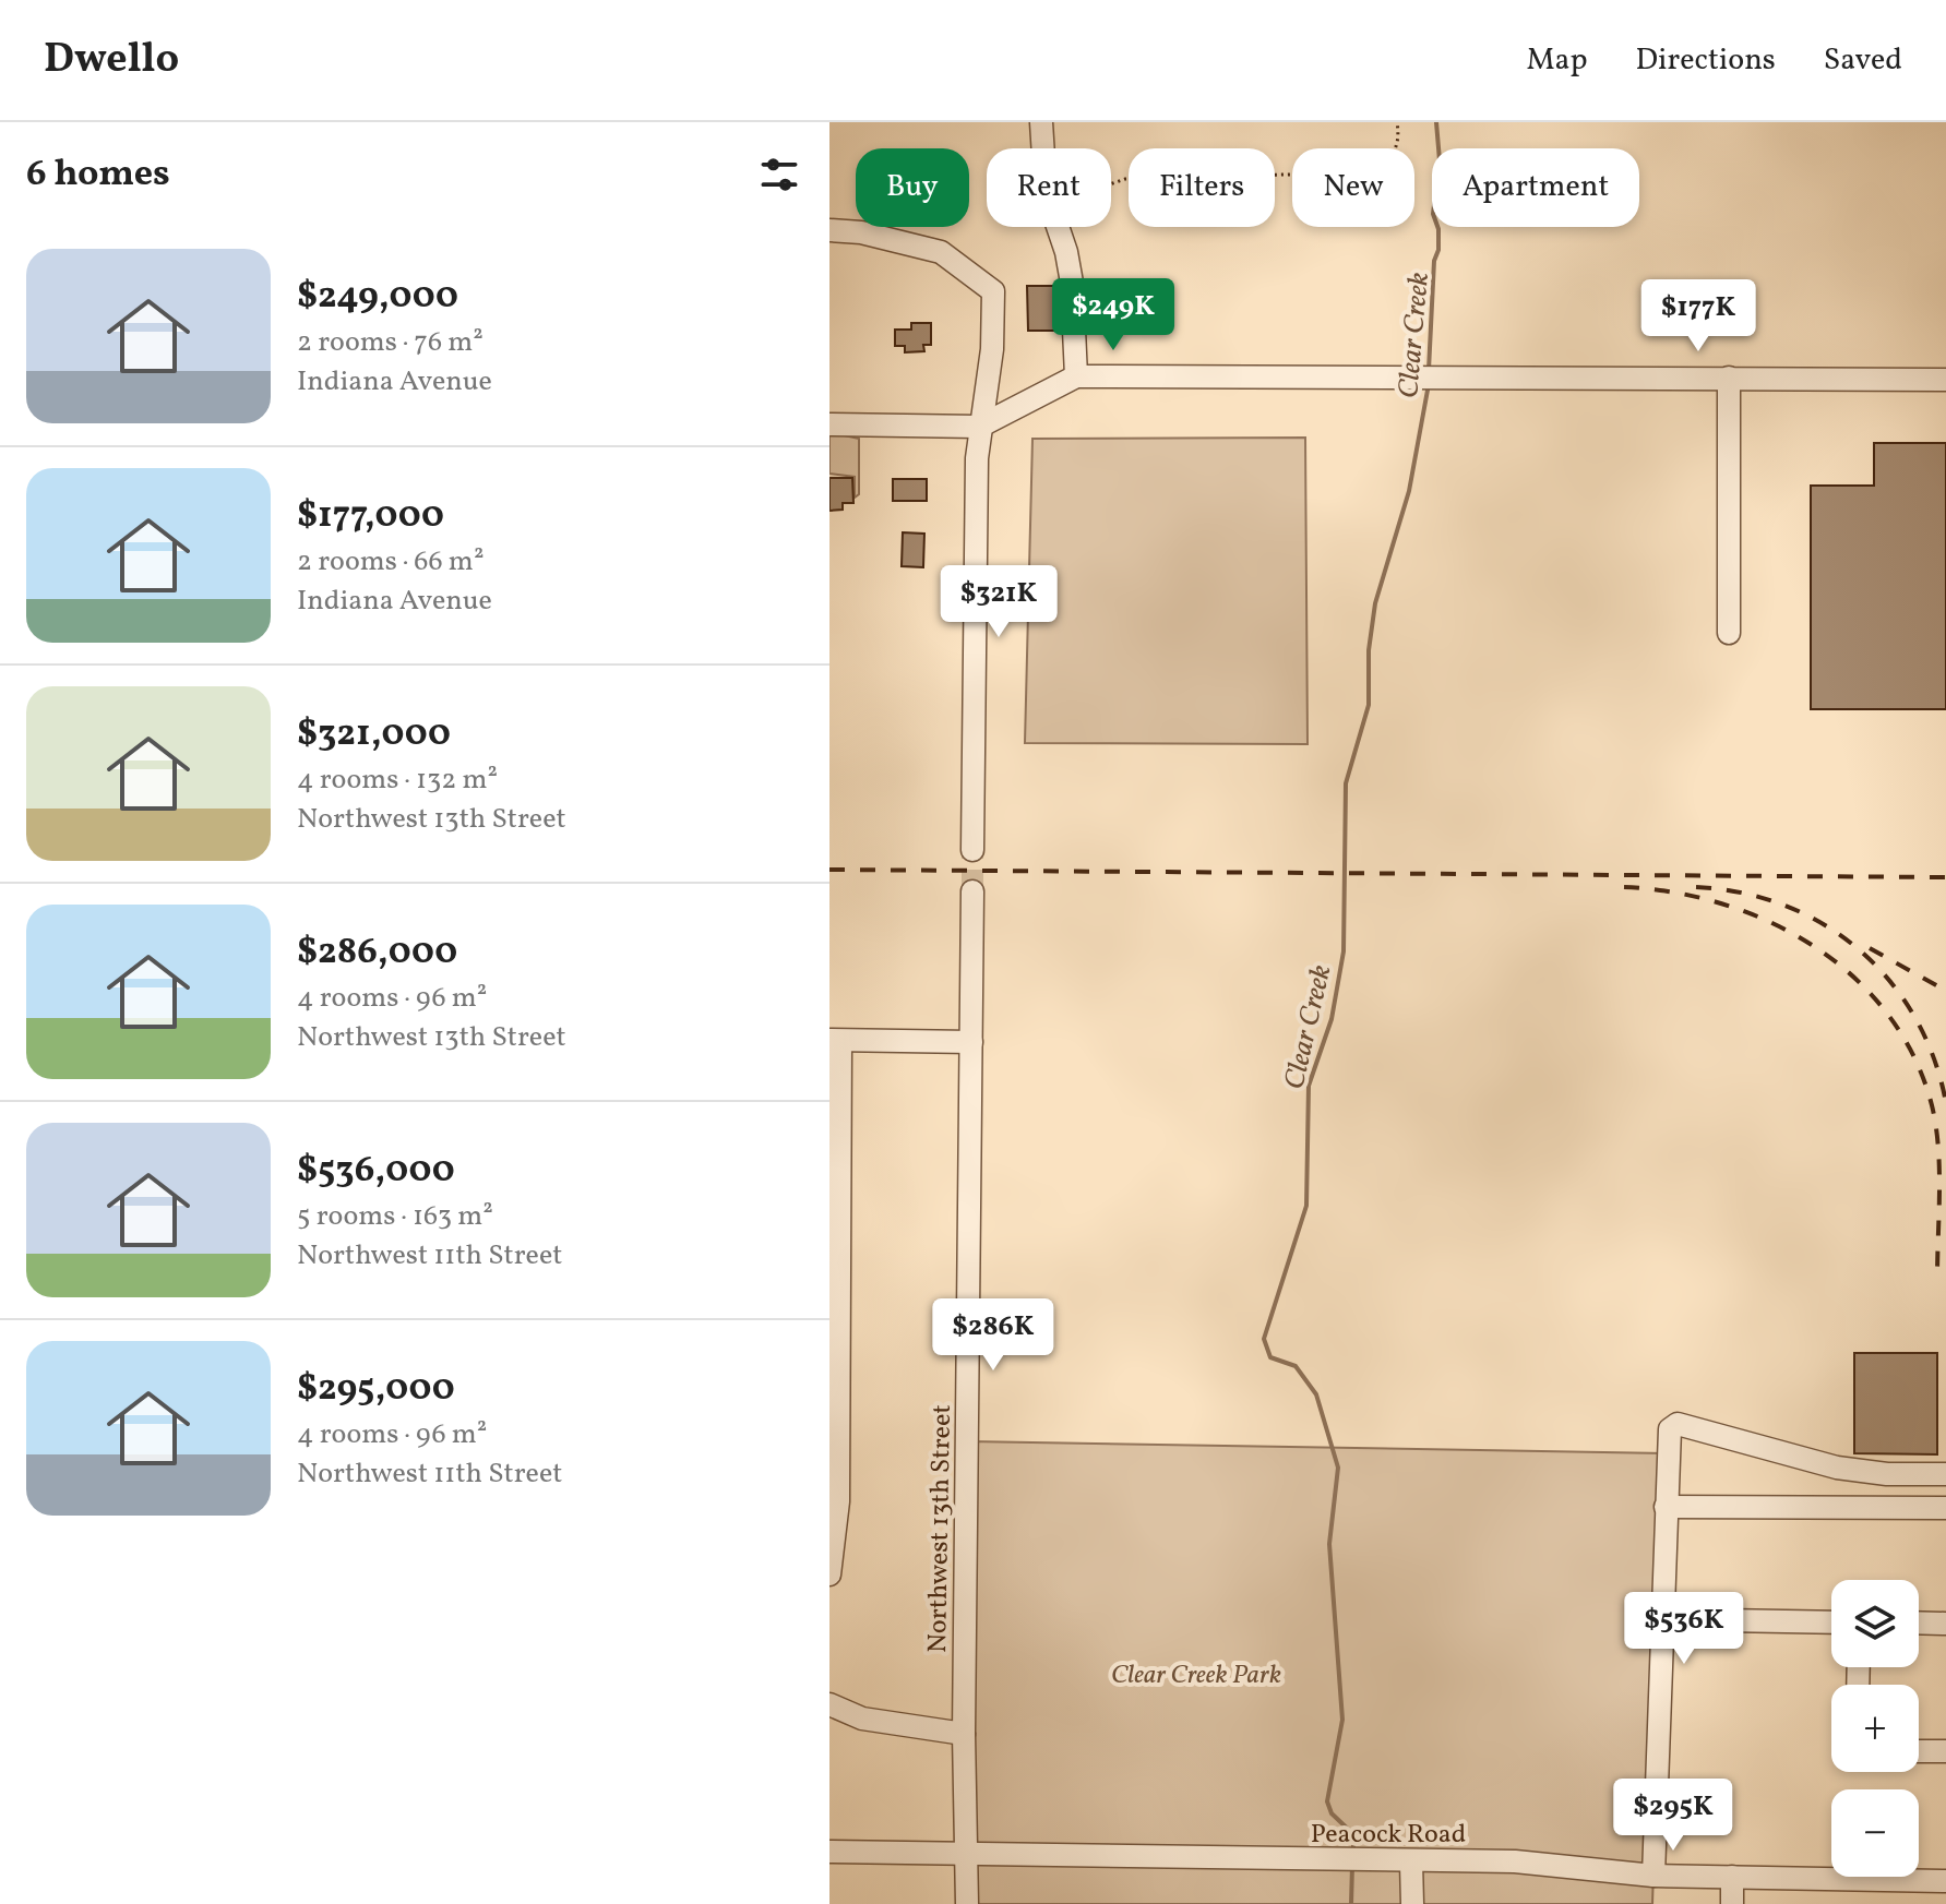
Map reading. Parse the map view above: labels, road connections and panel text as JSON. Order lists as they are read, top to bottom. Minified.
{"streets":{"street":["Northwest 13th Street","Peacock Road"]},"crossings":[["Northwest 13th Street","Peacock Road"]],"water":["Clear Creek"],"parks":["Clear Creek Park"],"page":{"header":"Dwello","nav":["Map","Directions","Saved"],"heading":"6 homes","chip":["Buy","Rent","Filters","New","Apartment"],"list":[{"name":"$249,000","note":"2 rooms · 76 m² · Indiana Avenue"},{"name":"$177,000","note":"2 rooms · 66 m² · Indiana Avenue"},{"name":"$321,000","note":"4 rooms · 132 m² · Northwest 13th Street"},{"name":"$286,000","note":"4 rooms · 96 m² · Northwest 13th Street"},{"name":"$536,000","note":"5 rooms · 163 m² · Northwest 11th Street"},{"name":"$295,000","note":"4 rooms · 96 m² · Northwest 11th Street"}],"price":["$249K","$177K","$321K","$286K","$536K","$295K"],"map_buttons":["+","−"]}}
